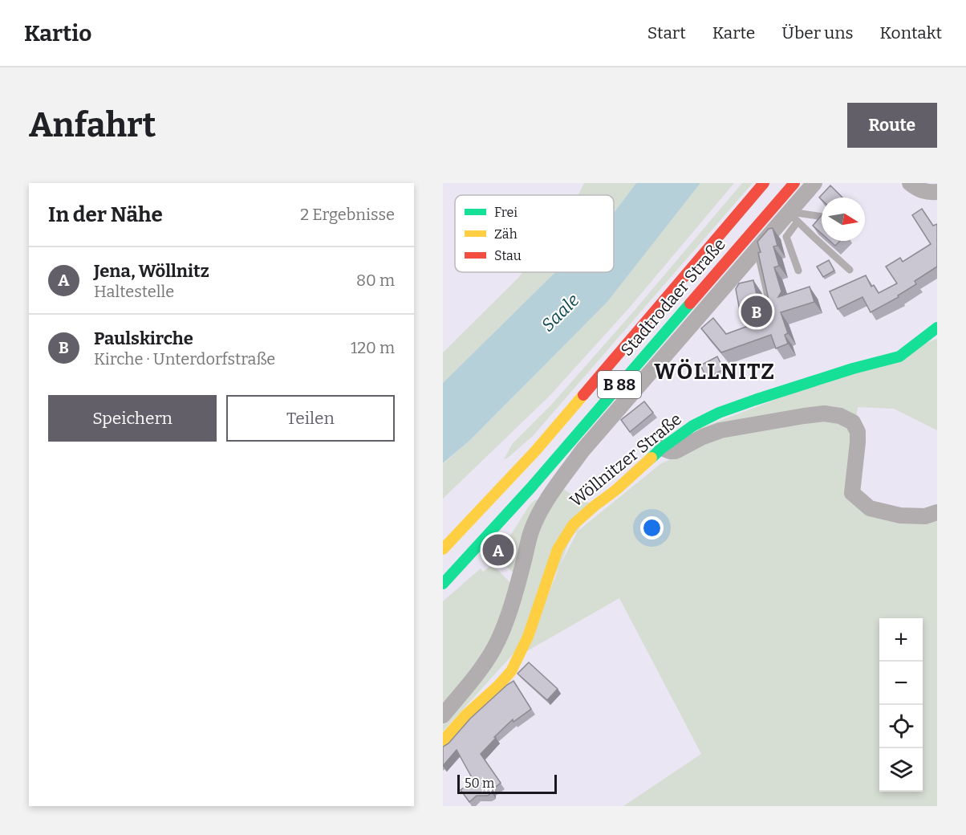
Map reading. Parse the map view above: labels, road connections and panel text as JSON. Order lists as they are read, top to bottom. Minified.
{"streets":{"main road":["Stadtrodaer Straße","B 88","Wöllnitzer Straße"]},"districts":["WÖLLNITZ"],"water":["Saale"],"legend":["Frei","Zäh","Stau"],"scale_bar":"50 m","north":"right","page":{"header":"Kartio","nav":["Start","Karte","Über uns","Kontakt"],"buttons":["Route",["Speichern","Teilen"]],"title":"Anfahrt","heading":["In der Nähe","2 Ergebnisse"],"list":[{"mark":"A","name":"Jena, Wöllnitz","note":"Haltestelle","value":"80 m"},{"mark":"B","name":"Paulskirche","note":"Kirche · Unterdorfstraße","value":"120 m"}],"pins":["B","A"],"map_buttons":["+","−"],"scale":"50 m"}}
